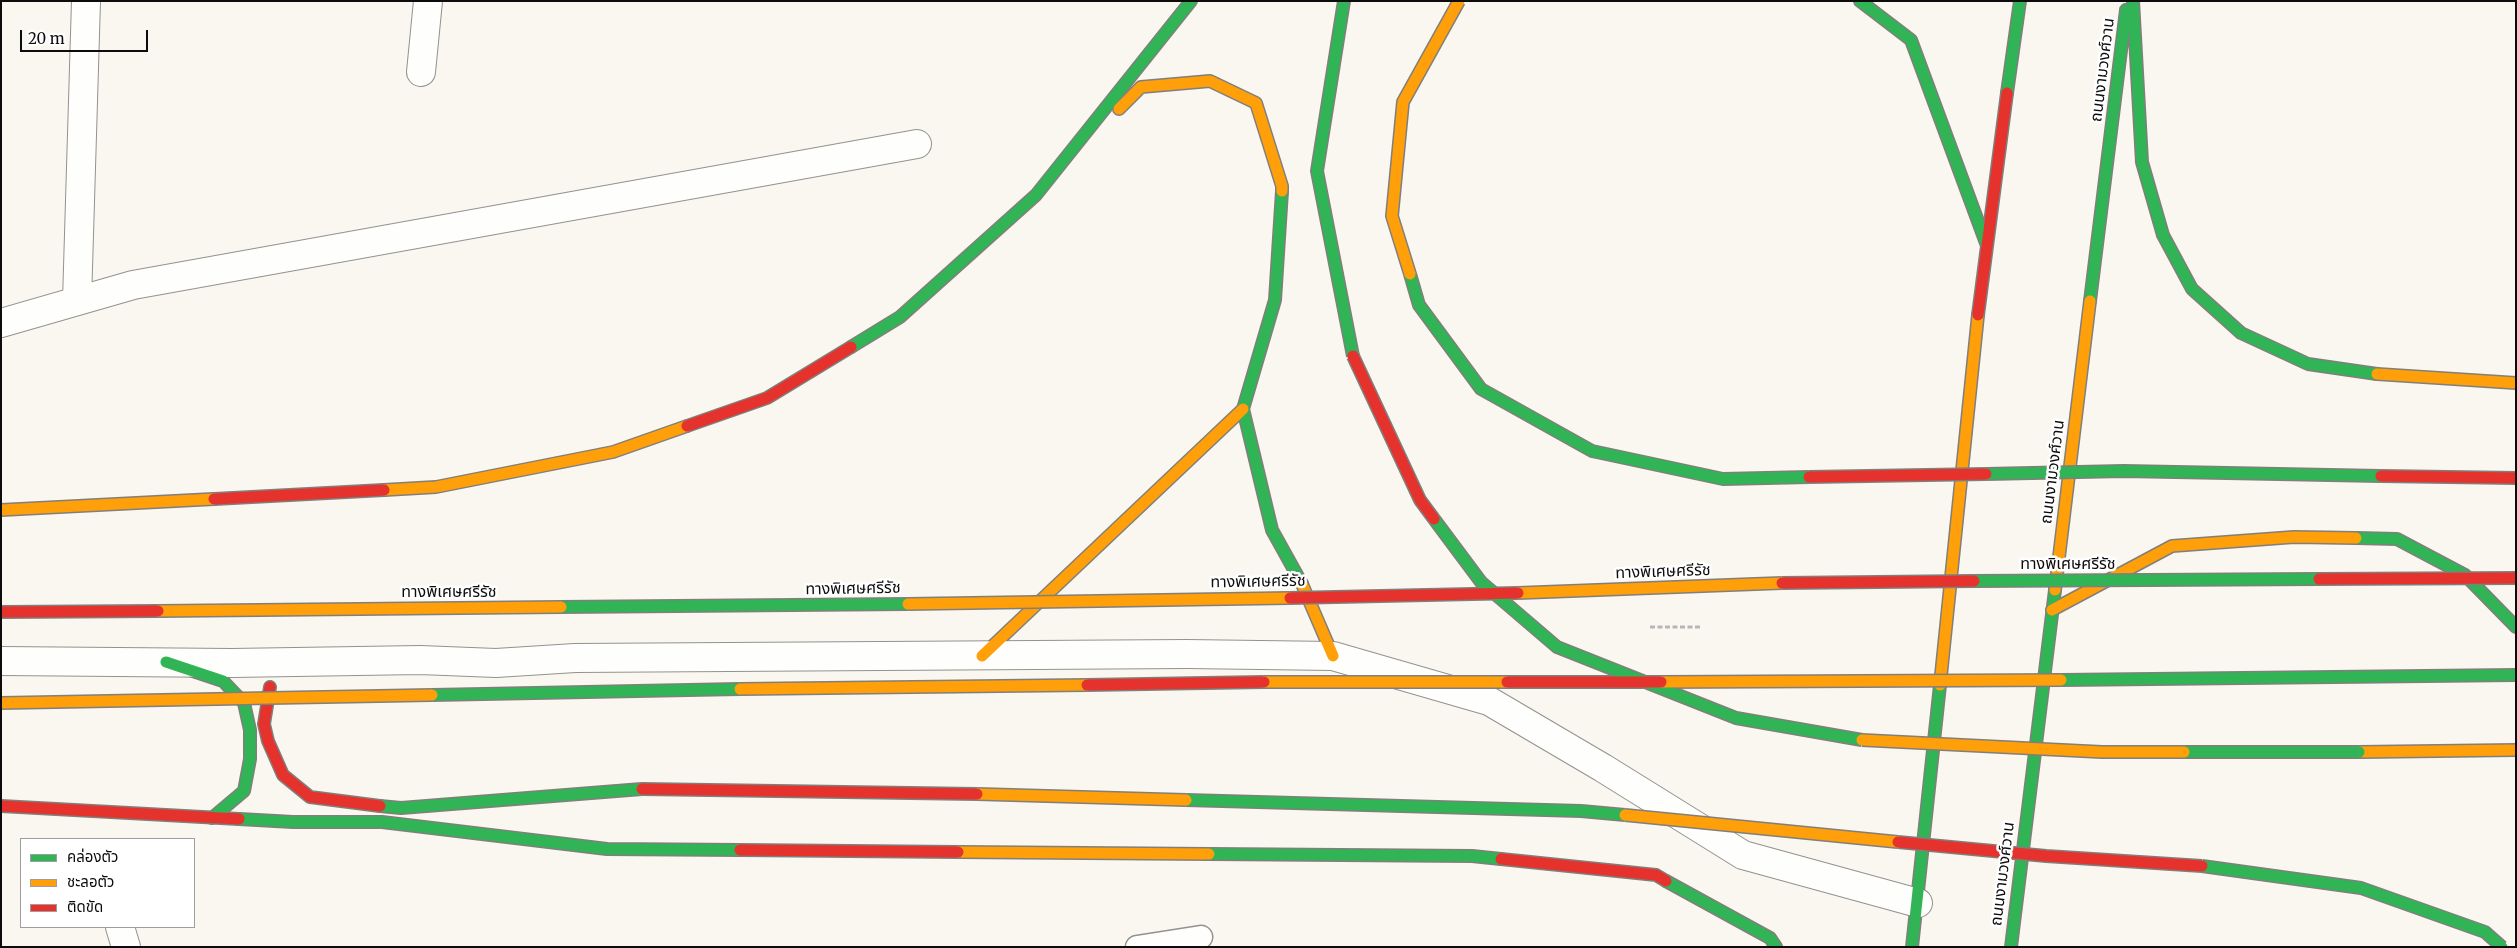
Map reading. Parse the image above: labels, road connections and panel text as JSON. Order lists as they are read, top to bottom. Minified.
{"streets":{"main road":["ถนนงามวงศ์วาน","ทางพิเศษศรีรัช"]},"legend":["คล่องตัว","ชะลอตัว","ติดขัด"],"scale_bar":"20 m"}
